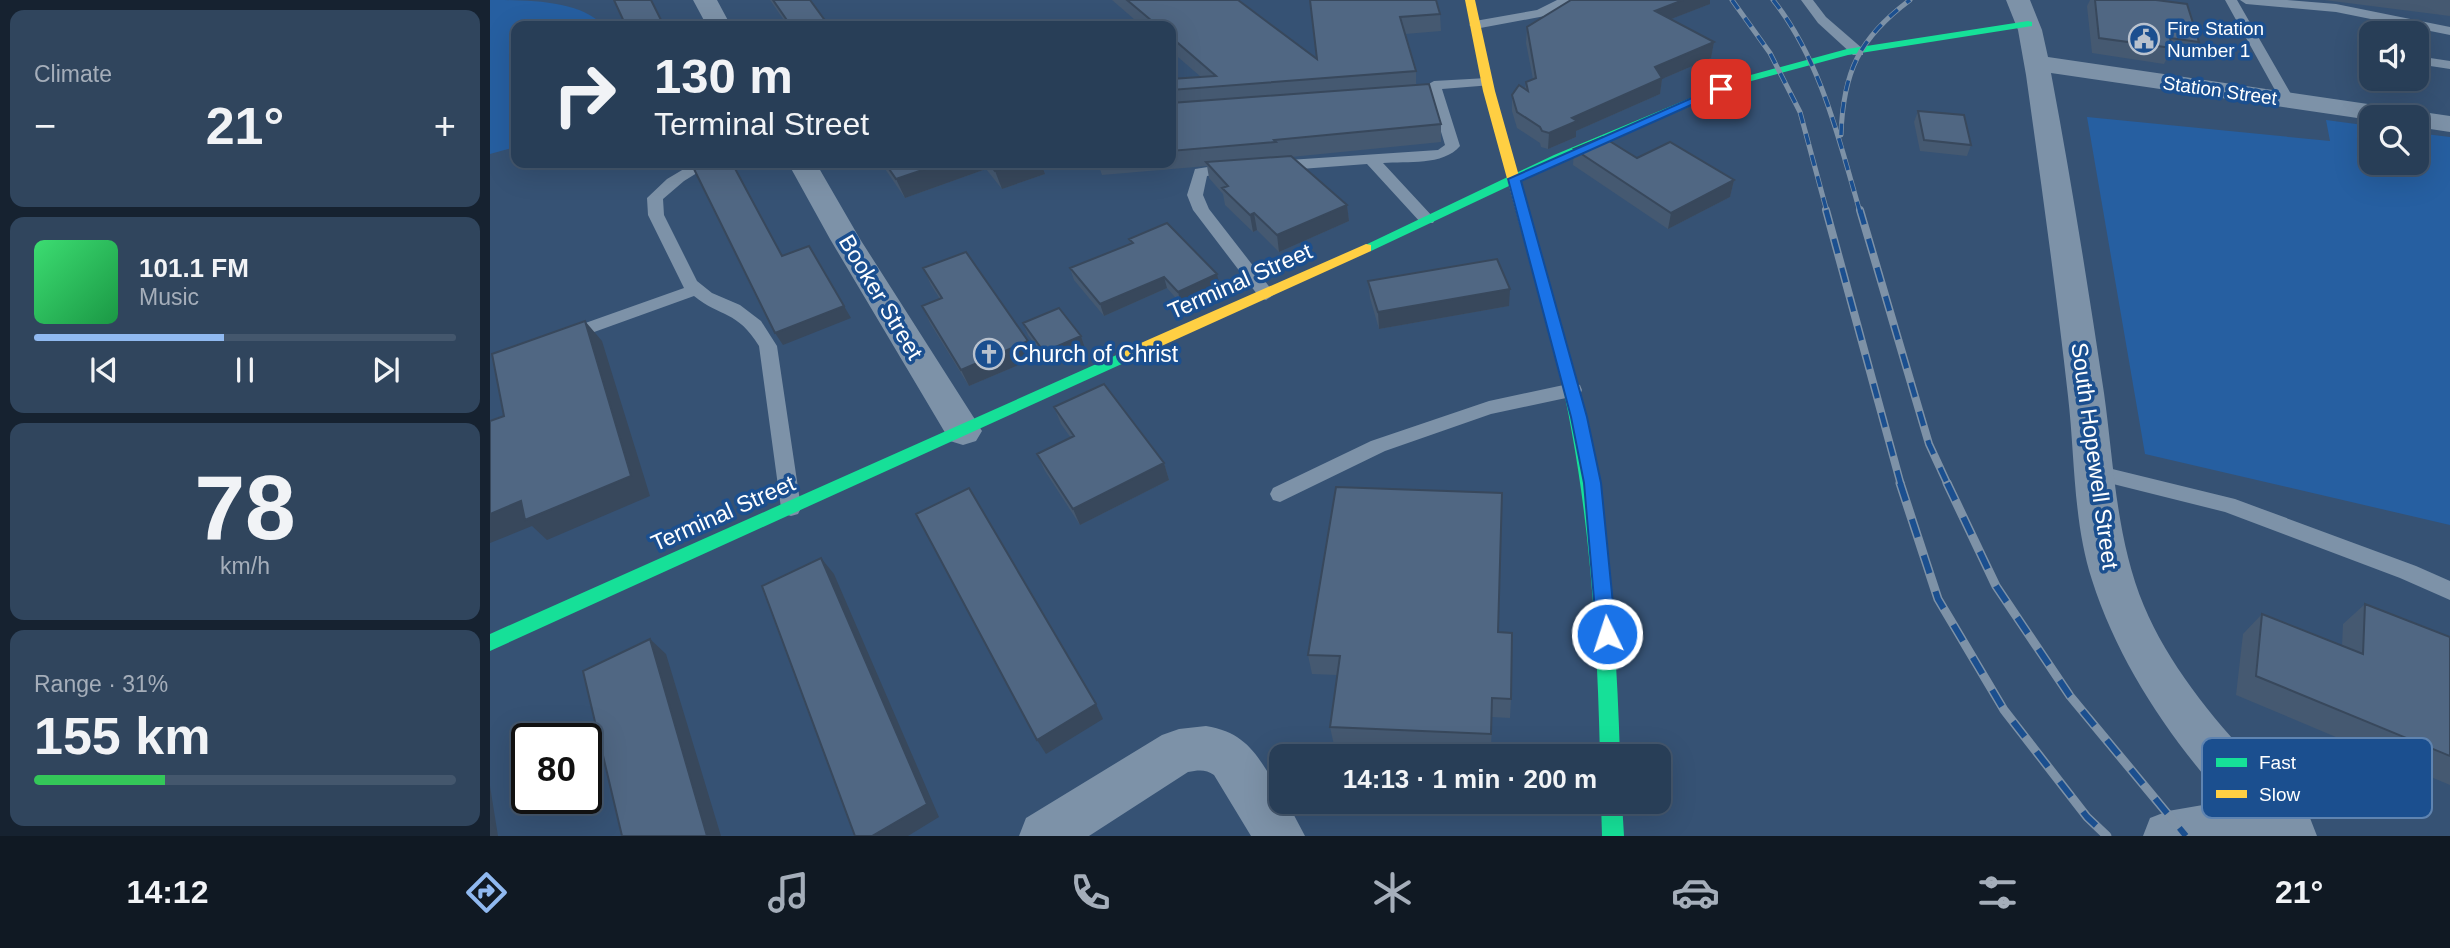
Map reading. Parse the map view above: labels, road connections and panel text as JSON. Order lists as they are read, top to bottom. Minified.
{"streets":{"main road":["Terminal Street"],"street":["Station Street","Booker Street","South Hopewell Street"]},"crossings":[["Station Street","South Hopewell Street"],["Terminal Street","Booker Street"],["Terminal Street","South Hopewell Street"]],"places":{"public building":["Fire Station Number 1"],"church":["Church of Christ"]},"legend":["Fast","Slow"],"page":{"tile":["Climate",["78","km/h"],["Range · 31%","155 km"]],"turn":["130 m","Terminal Street"],"heat":["−","21°","+"],"song":["101.1 FM","Music"],"limit":"80","trip":"14:13 · 1 min · 200 m","tabs":["14:12","21°"]}}
